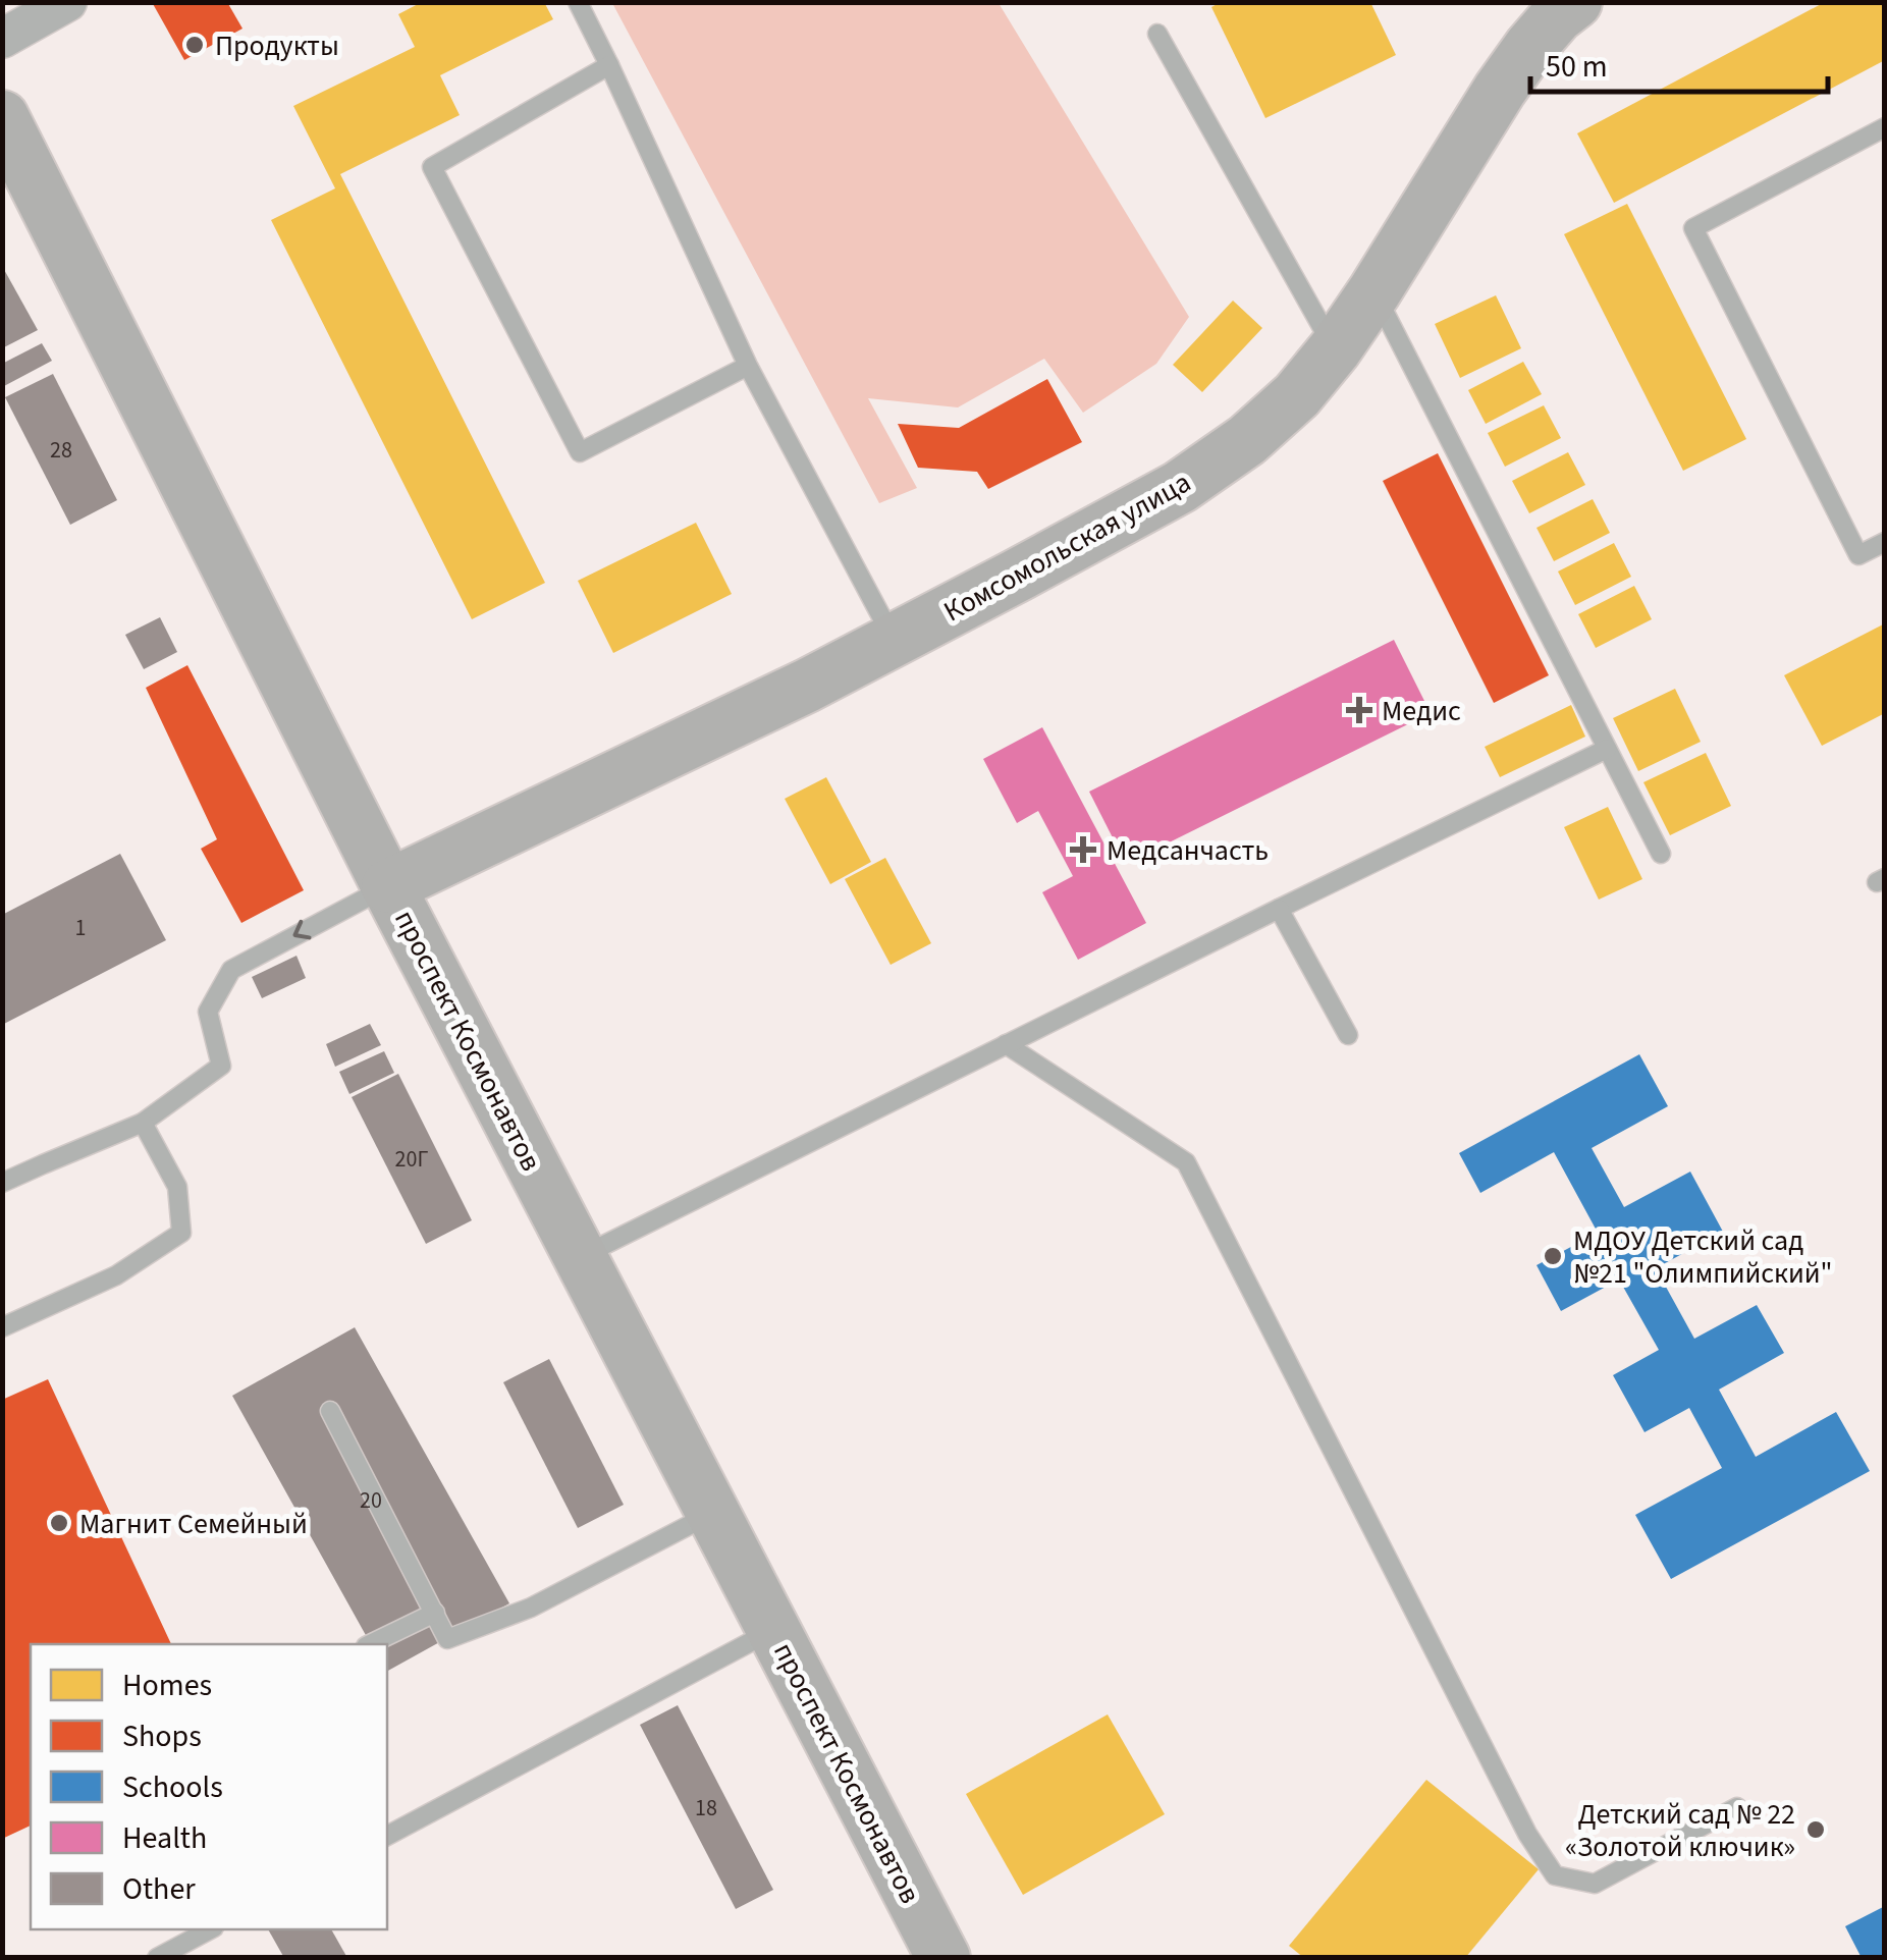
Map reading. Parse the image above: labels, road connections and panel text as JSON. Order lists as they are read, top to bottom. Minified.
{"streets":{"street":["Комсомольская улица","проспект Космонавтов"]},"crossings":[["Комсомольская улица","проспект Космонавтов"]],"places":{"other":["Продукты","МДОУ Детский сад №21 \"Олимпийский\"","Магнит Семейный","Детский сад № 22 «Золотой ключик»"],"health":["Медис","Медсанчасть"]},"house_numbers":["28","1","20Г","20","18"],"legend":["Homes","Shops","Schools","Health","Other"],"scale_bar":"50 m"}
